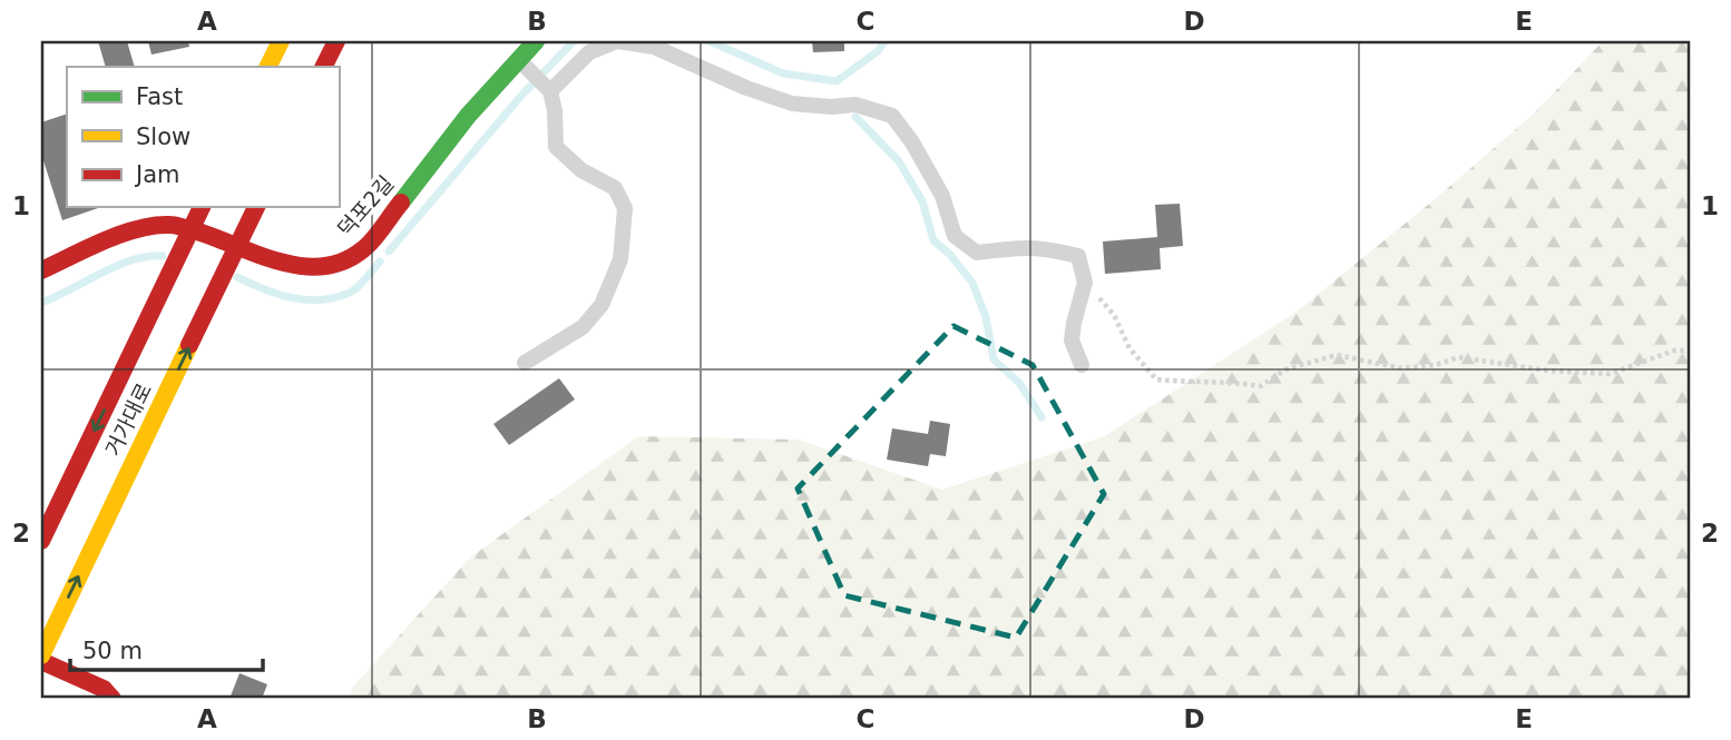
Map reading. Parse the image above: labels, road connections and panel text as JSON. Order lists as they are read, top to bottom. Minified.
{"streets":{"main road":["덕포2길","거가대로"]},"legend":["Fast","Slow","Jam"],"scale_bar":"50 m","grid":{"columns":["A","B","C","D","E"],"rows":["1","2"]}}
